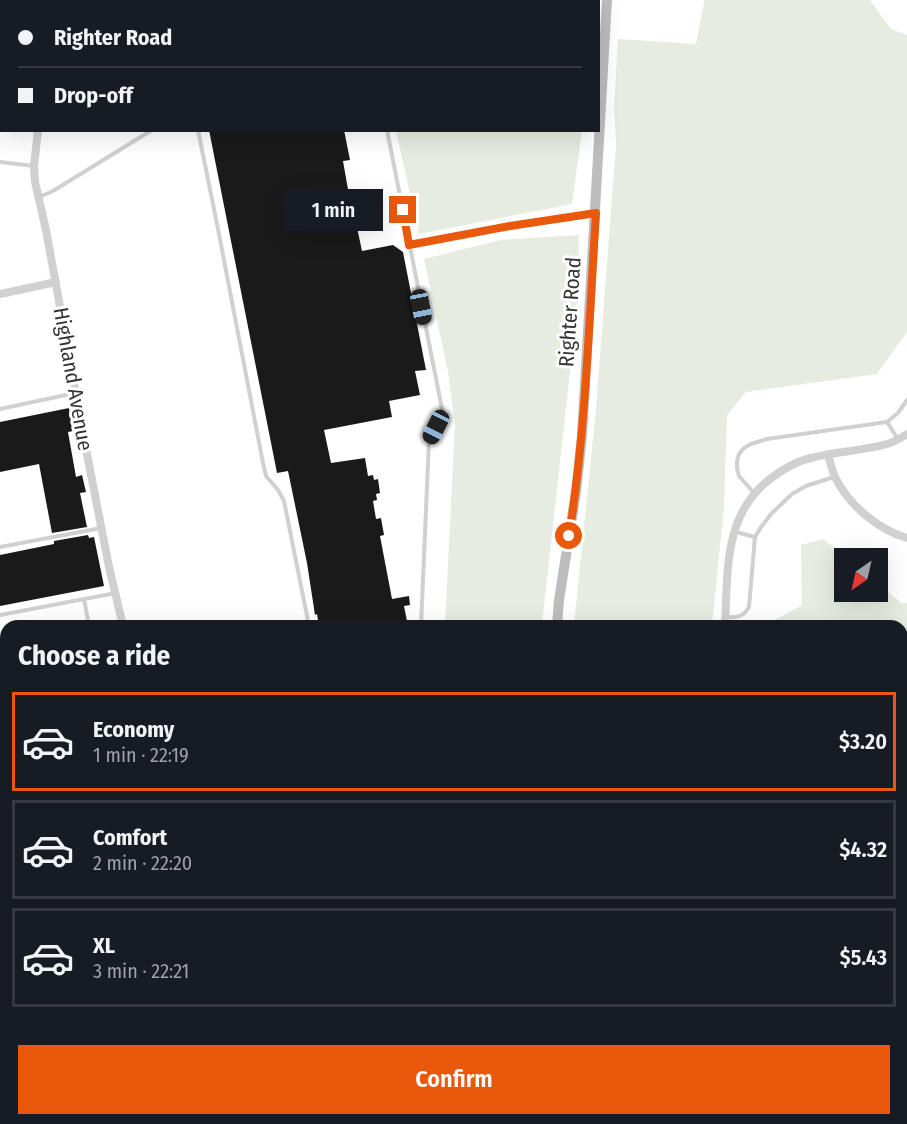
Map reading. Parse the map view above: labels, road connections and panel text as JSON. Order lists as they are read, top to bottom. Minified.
{"streets":{"street":["Righter Road","Highland Avenue"]},"north":"bottom left","page":{"banner":["Righter Road","Drop-off"],"bubble":"1 min","heading":"Choose a ride","list":[{"name":"Economy","note":"1 min · 22:19","value":"$3.20"},{"name":"Comfort","note":"2 min · 22:20","value":"$4.32"},{"name":"XL","note":"3 min · 22:21","value":"$5.43"}],"buttons":"Confirm"}}
